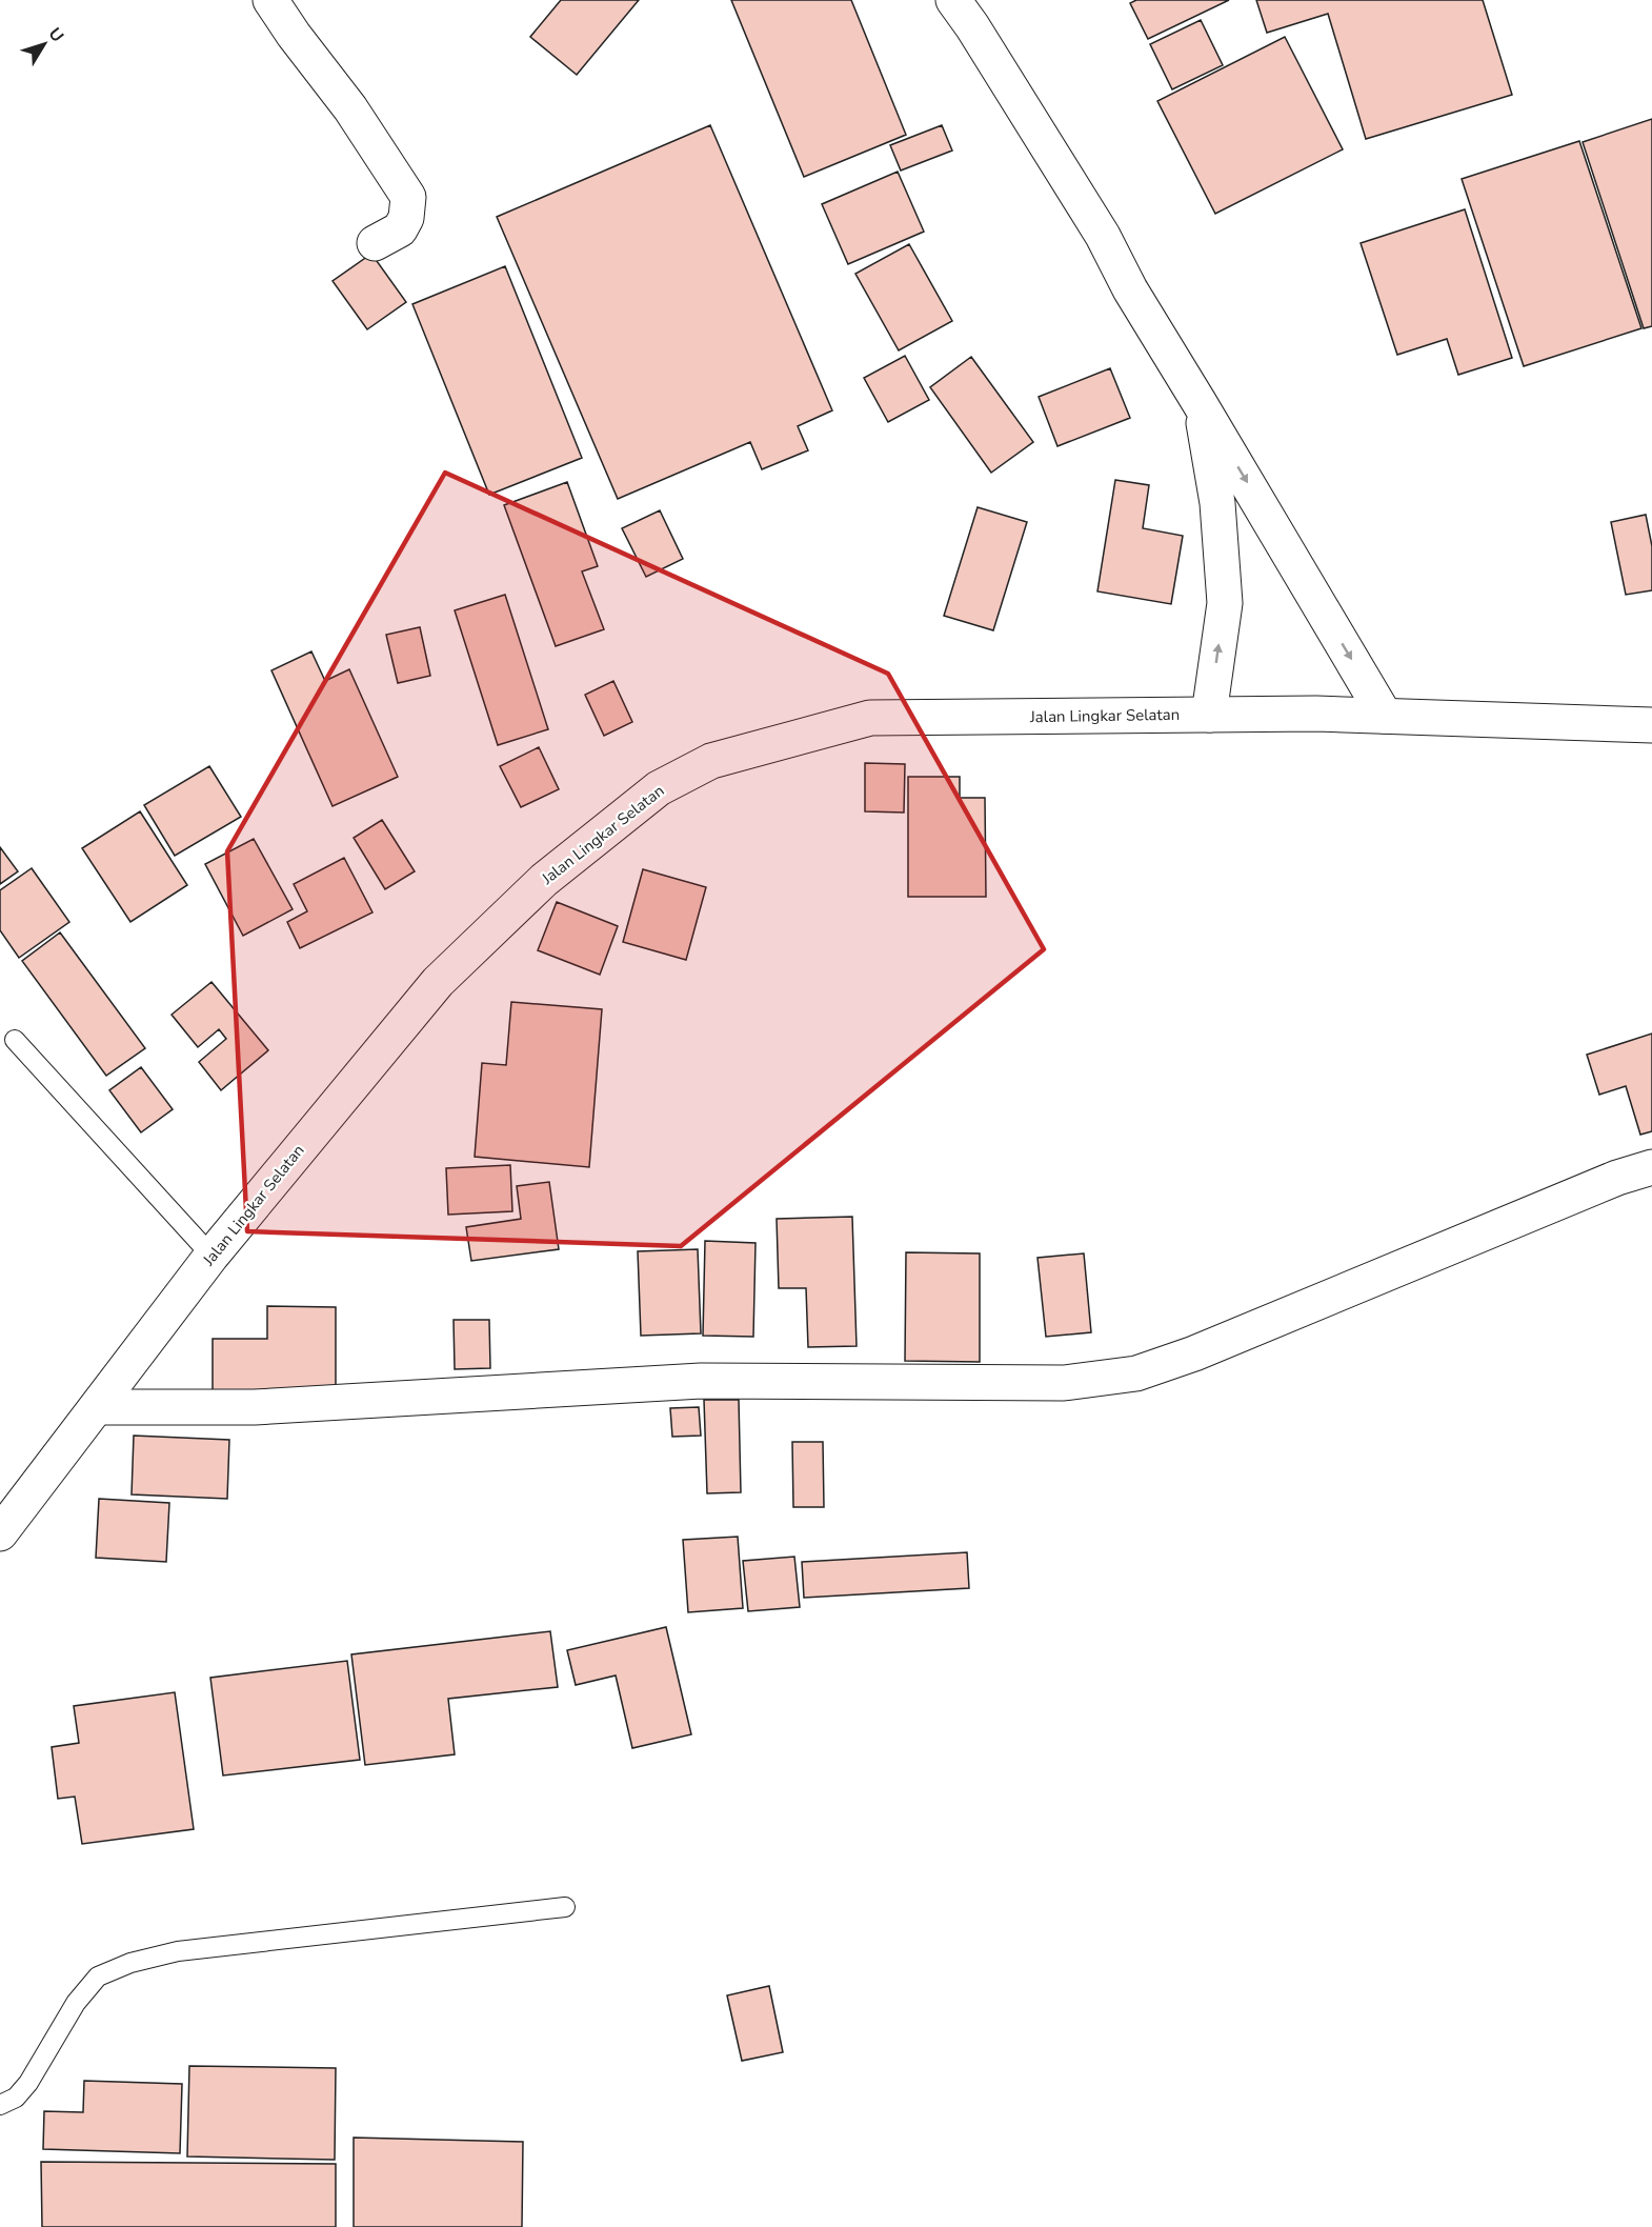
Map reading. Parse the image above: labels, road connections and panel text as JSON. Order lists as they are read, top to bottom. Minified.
{"streets":{"main road":["Jalan Lingkar Selatan"]},"north":"top right"}
